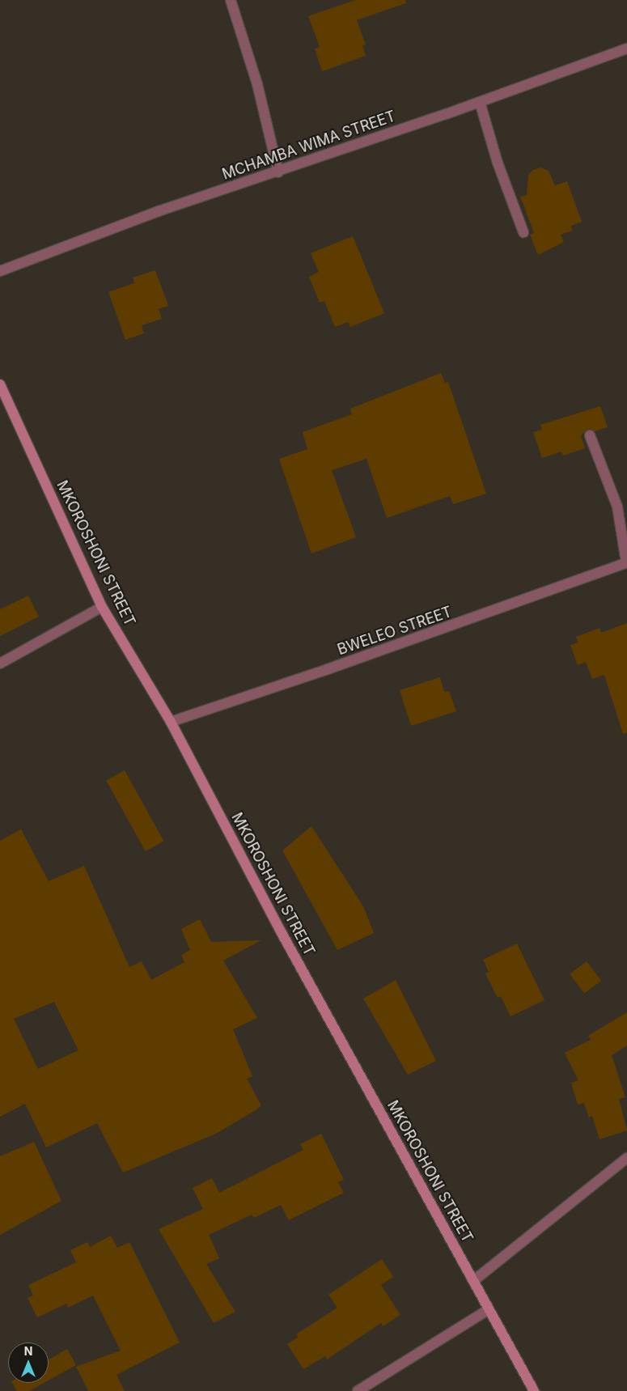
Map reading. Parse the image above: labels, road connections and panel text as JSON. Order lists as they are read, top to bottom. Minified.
{"streets":{"street":["MCHAMBA WIMA STREET","MKOROSHONI STREET","BWELEO STREET"]},"crossings":[["MKOROSHONI STREET","BWELEO STREET"]],"north":"top"}
